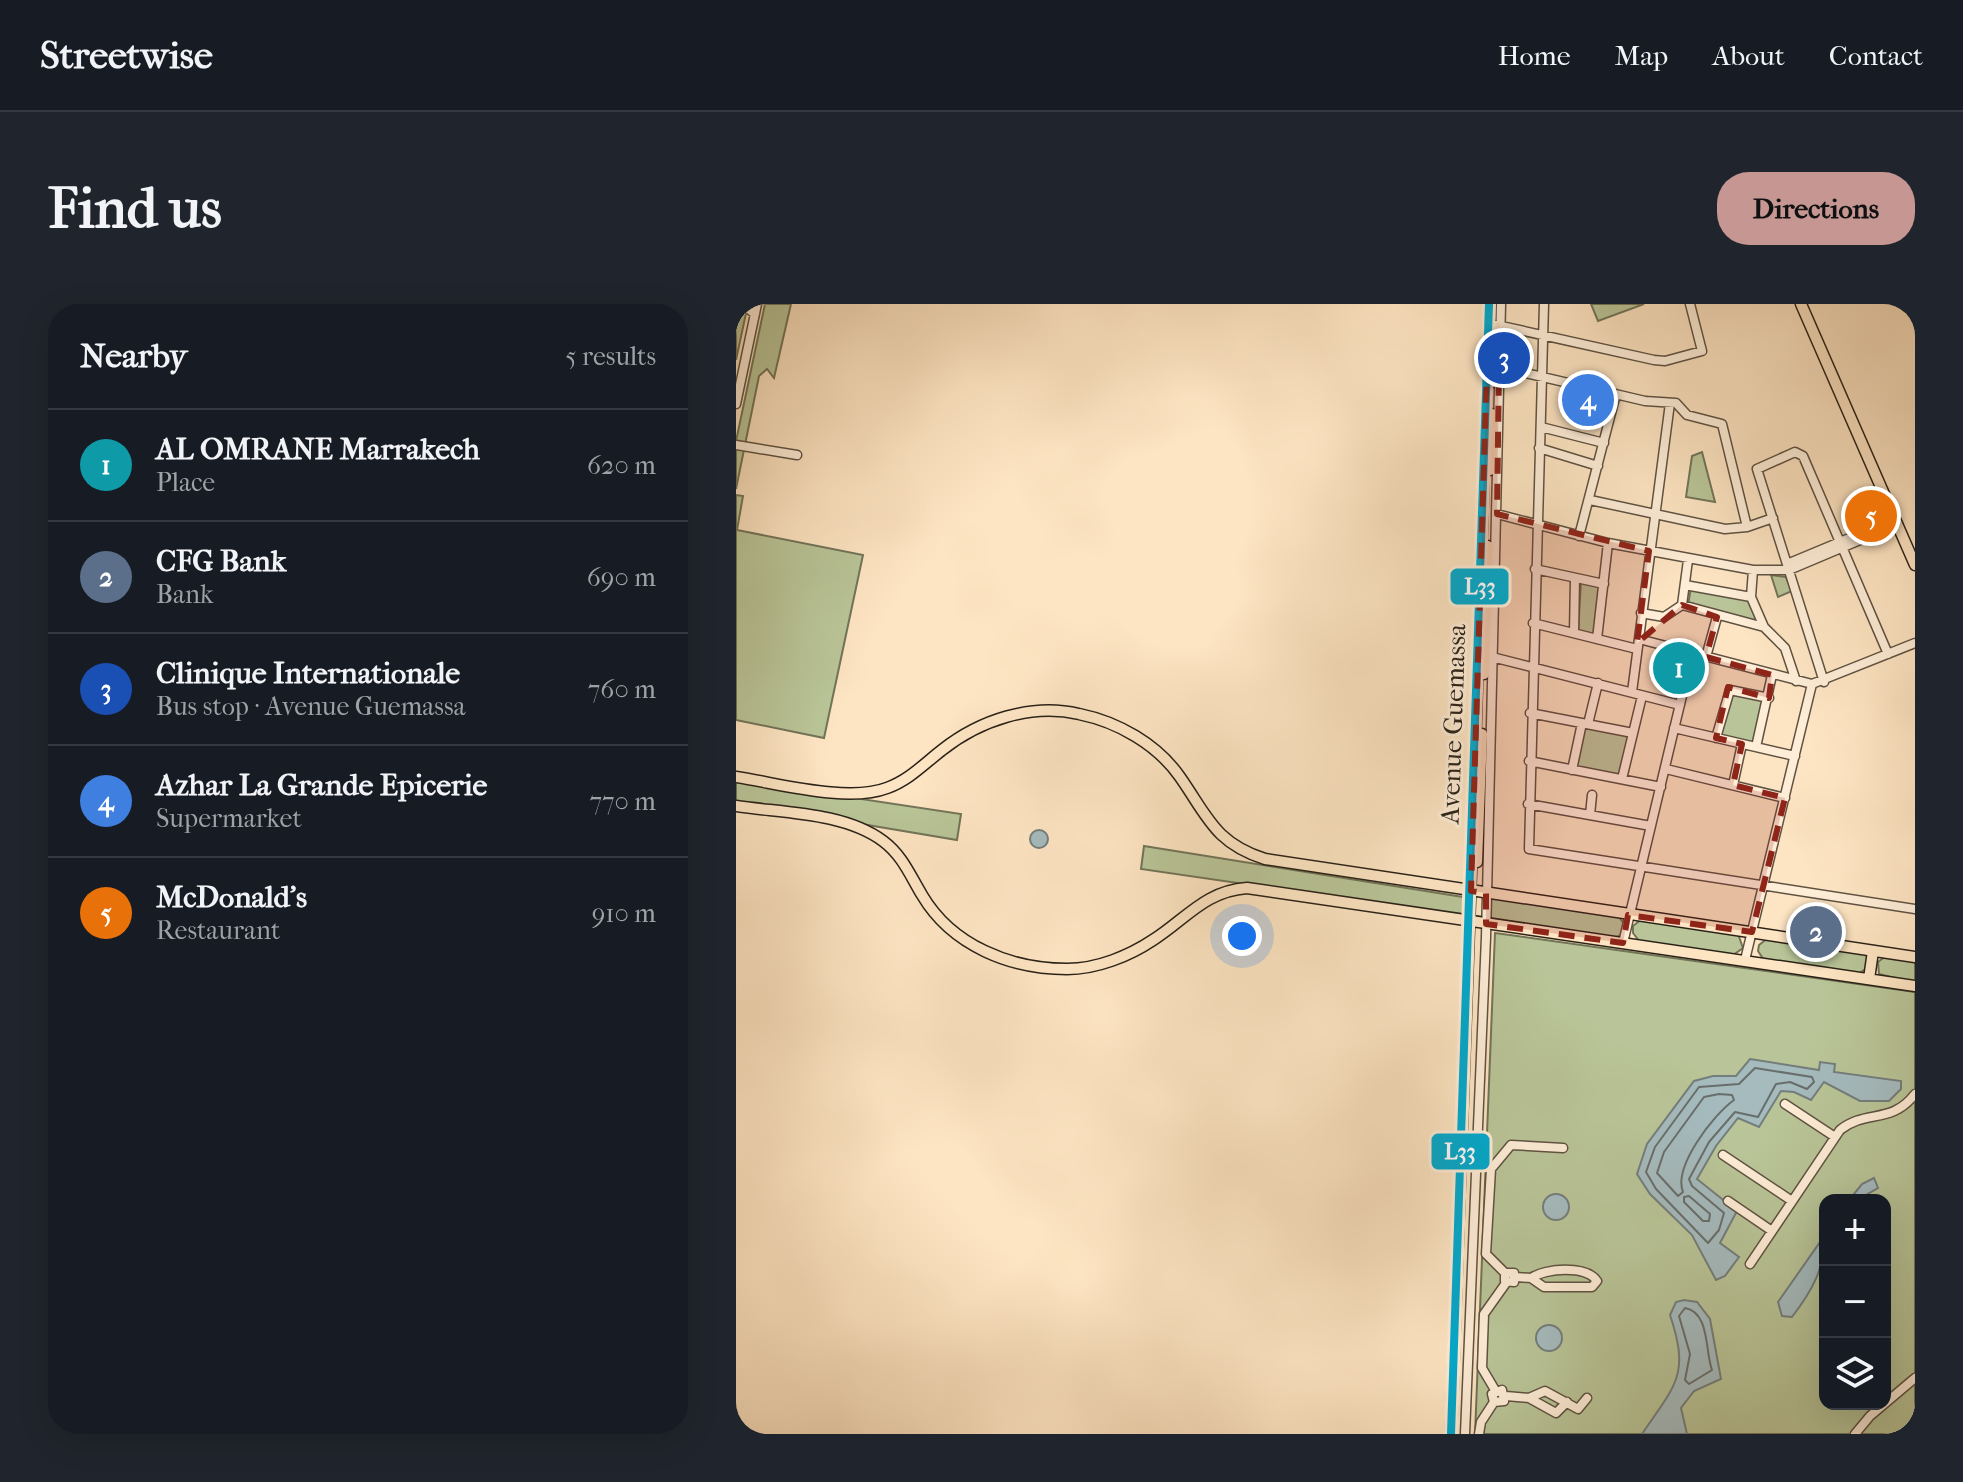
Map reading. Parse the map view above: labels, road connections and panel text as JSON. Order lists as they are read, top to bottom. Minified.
{"streets":{"main road":["Avenue Guemassa"]},"lines":["transit line L33"],"page":{"header":"Streetwise","nav":["Home","Map","About","Contact"],"buttons":"Directions","title":"Find us","heading":["Nearby","5 results"],"pins":["3","4","5","1","2"],"list":[{"mark":"1","name":"AL OMRANE Marrakech","note":"Place","value":"620 m"},{"mark":"2","name":"CFG Bank","note":"Bank","value":"690 m"},{"mark":"3","name":"Clinique Internationale","note":"Bus stop · Avenue Guemassa","value":"760 m"},{"mark":"4","name":"Azhar La Grande Epicerie","note":"Supermarket","value":"770 m"},{"mark":"5","name":"McDonald's","note":"Restaurant","value":"910 m"}],"map_buttons":["+","−"]}}
